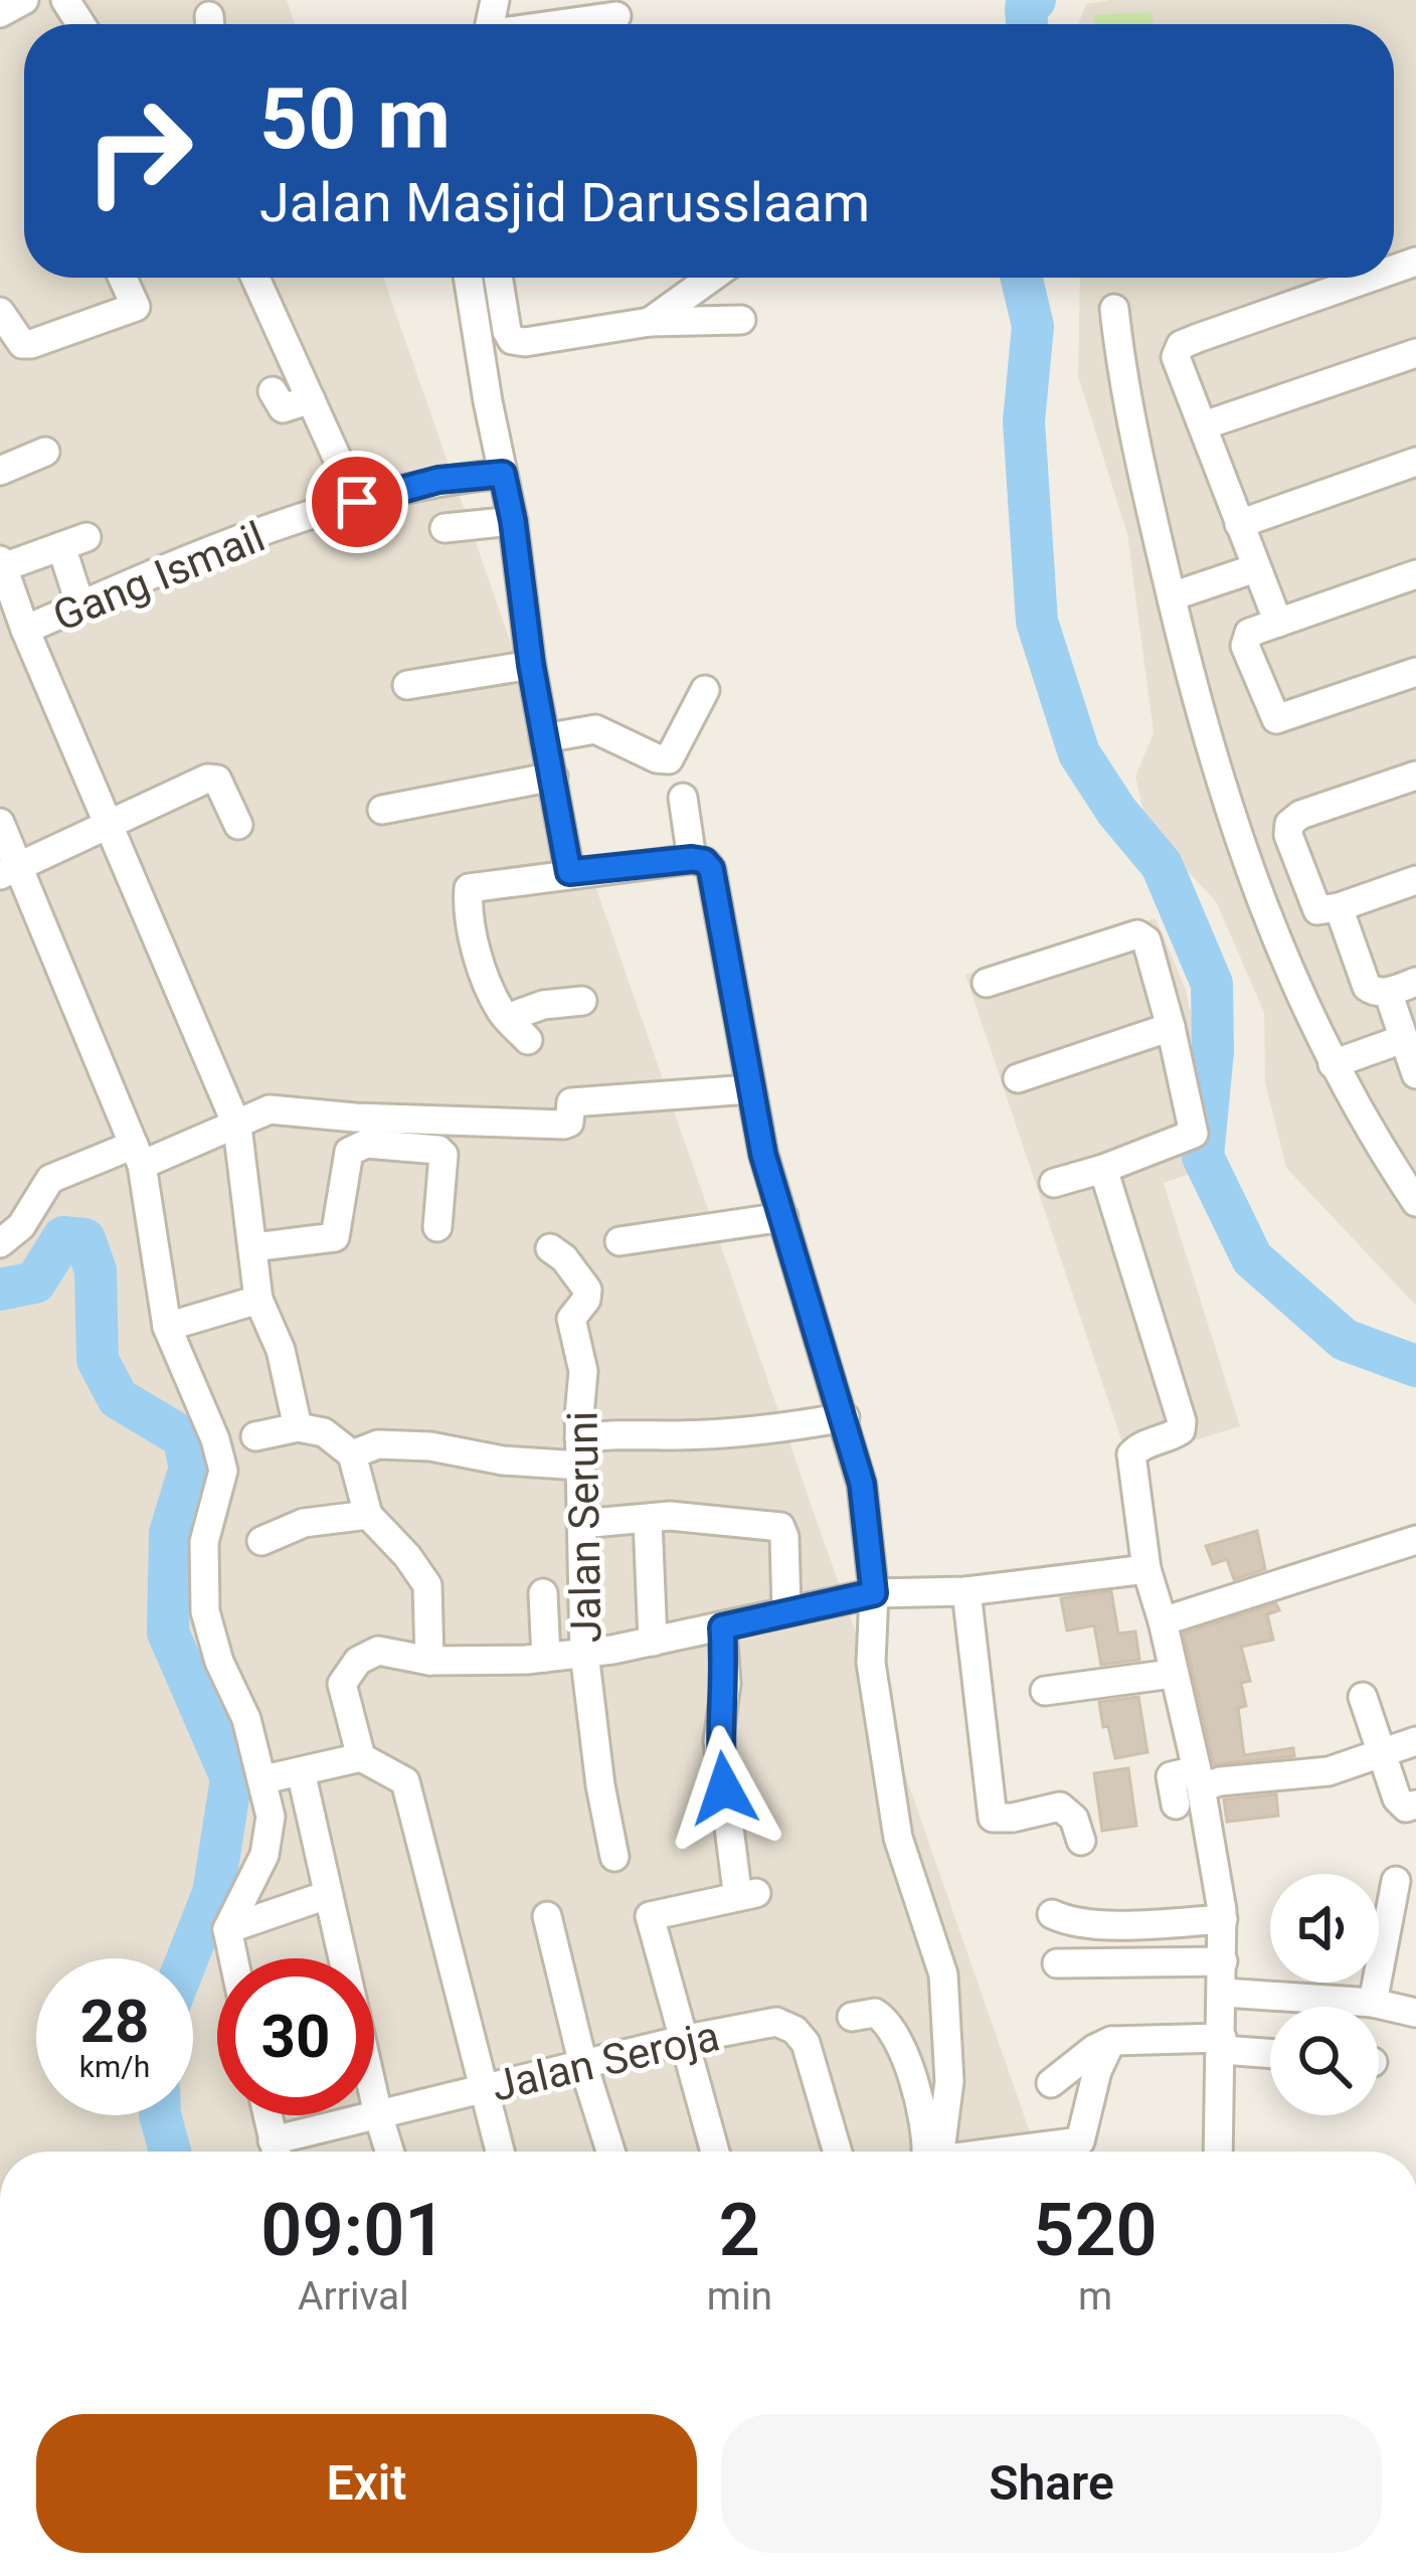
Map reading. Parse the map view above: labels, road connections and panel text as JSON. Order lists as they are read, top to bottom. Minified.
{"streets":{"street":["Gang Ismail","Jalan Seruni","Jalan Seroja"]},"page":{"turn":["50 m","Jalan Masjid Darusslaam"],"speed":"28 km/h","limit":"30","eta":["09:01","Arrival","2","min","520","m"],"buttons":["Exit","Share"]}}
